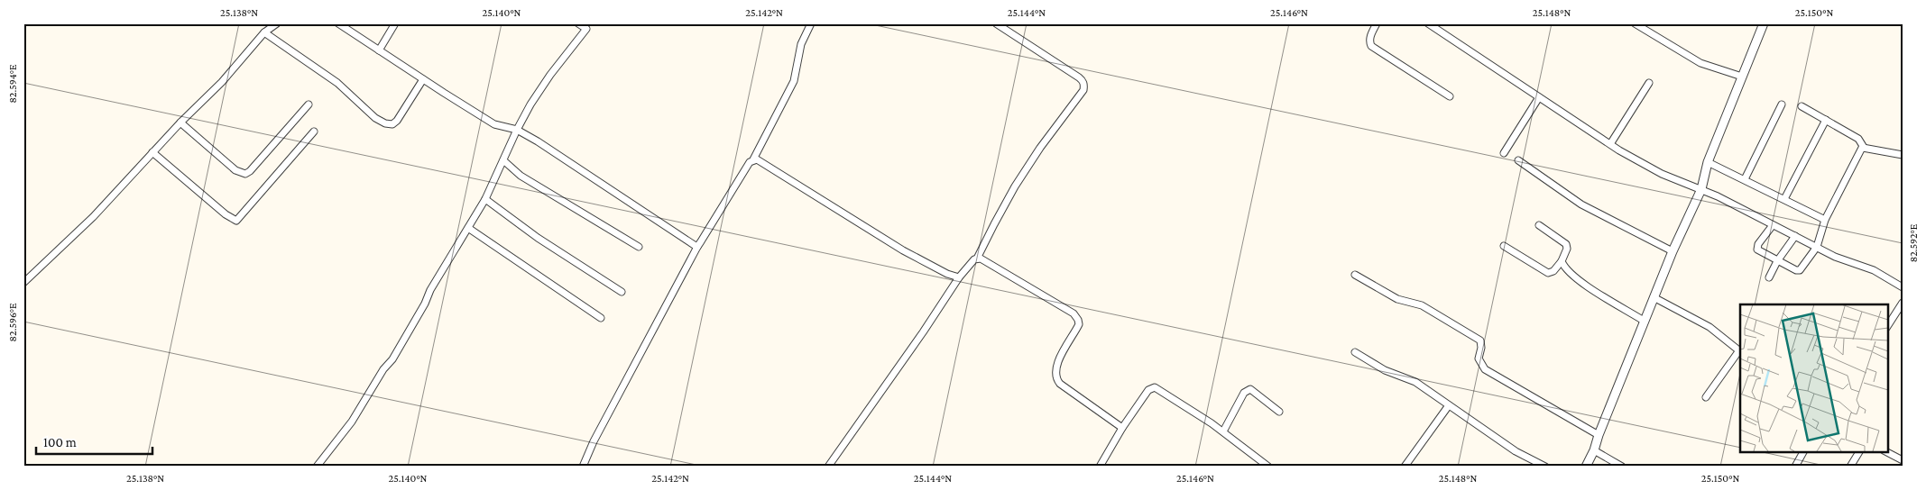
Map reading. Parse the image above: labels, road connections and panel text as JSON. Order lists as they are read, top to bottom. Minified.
{"scale_bar":"100 m","coordinates":["25.138°N","25.140°N","25.142°N","25.144°N","25.146°N","25.148°N","25.150°N","82.594°E","82.592°E","82.596°E"]}
